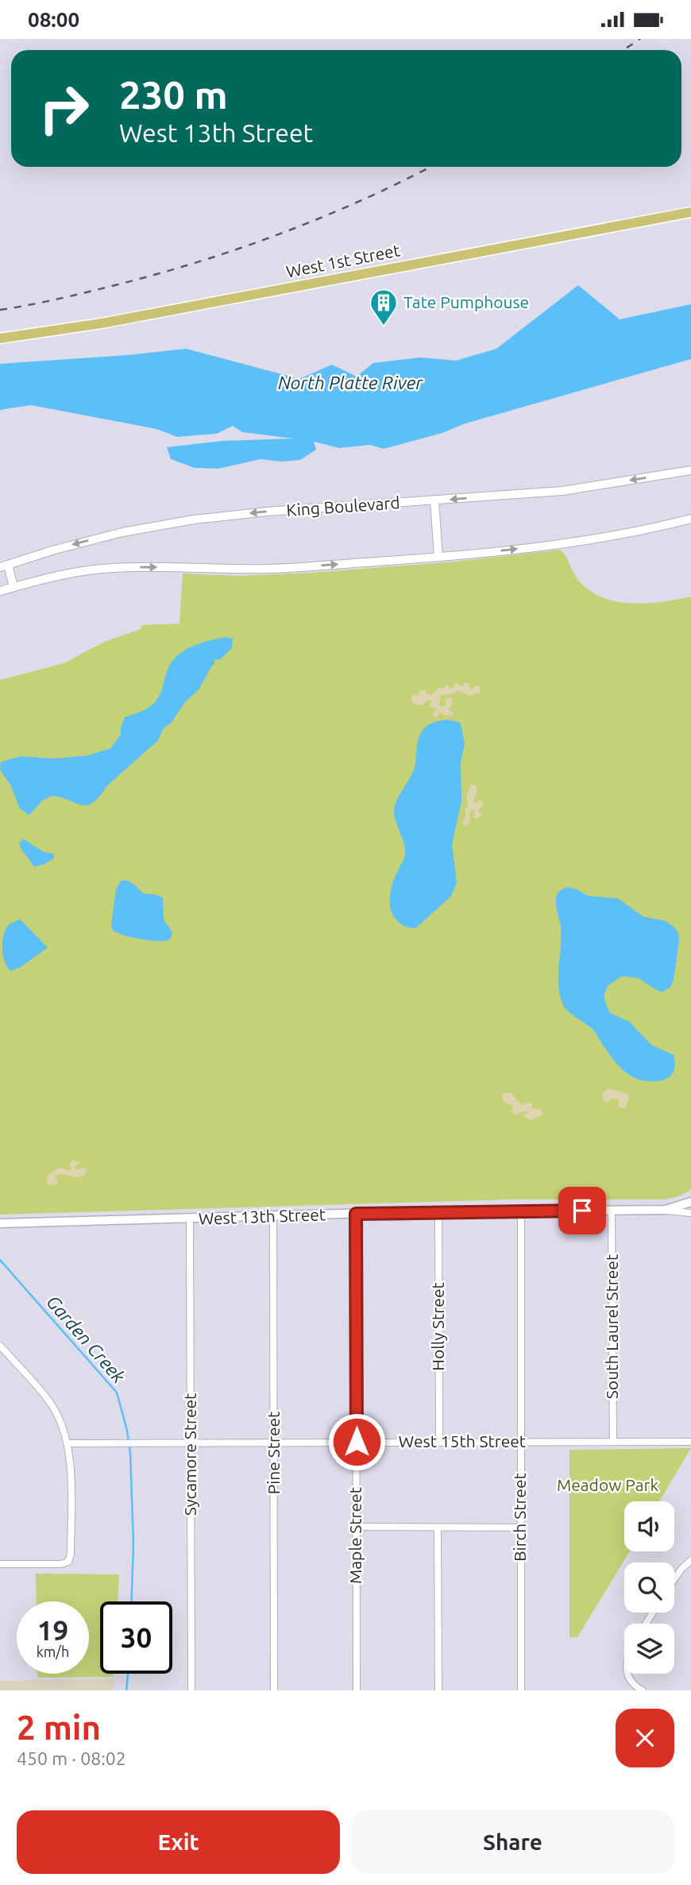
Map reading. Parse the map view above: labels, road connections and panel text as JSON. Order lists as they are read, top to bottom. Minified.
{"streets":{"main road":["West 1st Street","West 13th Street"],"street":["King Boulevard","Holly Street","South Laurel Street","West 15th Street","Pine Street","Sycamore Street","Birch Street","Maple Street"]},"crossings":[["West 13th Street","Holly Street"],["West 13th Street","South Laurel Street"],["West 13th Street","Pine Street"],["West 13th Street","Sycamore Street"],["West 13th Street","Birch Street"],["West 13th Street","Maple Street"],["Holly Street","West 15th Street"],["South Laurel Street","West 15th Street"],["West 15th Street","Pine Street"],["West 15th Street","Sycamore Street"],["West 15th Street","Birch Street"],["West 15th Street","Maple Street"]],"water":["North Platte River","Garden Creek"],"parks":["Meadow Park"],"places":{"building":["Tate Pumphouse"]},"page":{"status":"08:00","turn":["230 m","West 13th Street"],"speed":"19 km/h","limit":"30","heading":["2 min","450 m · 08:02"],"buttons":["Exit","Share"]}}
